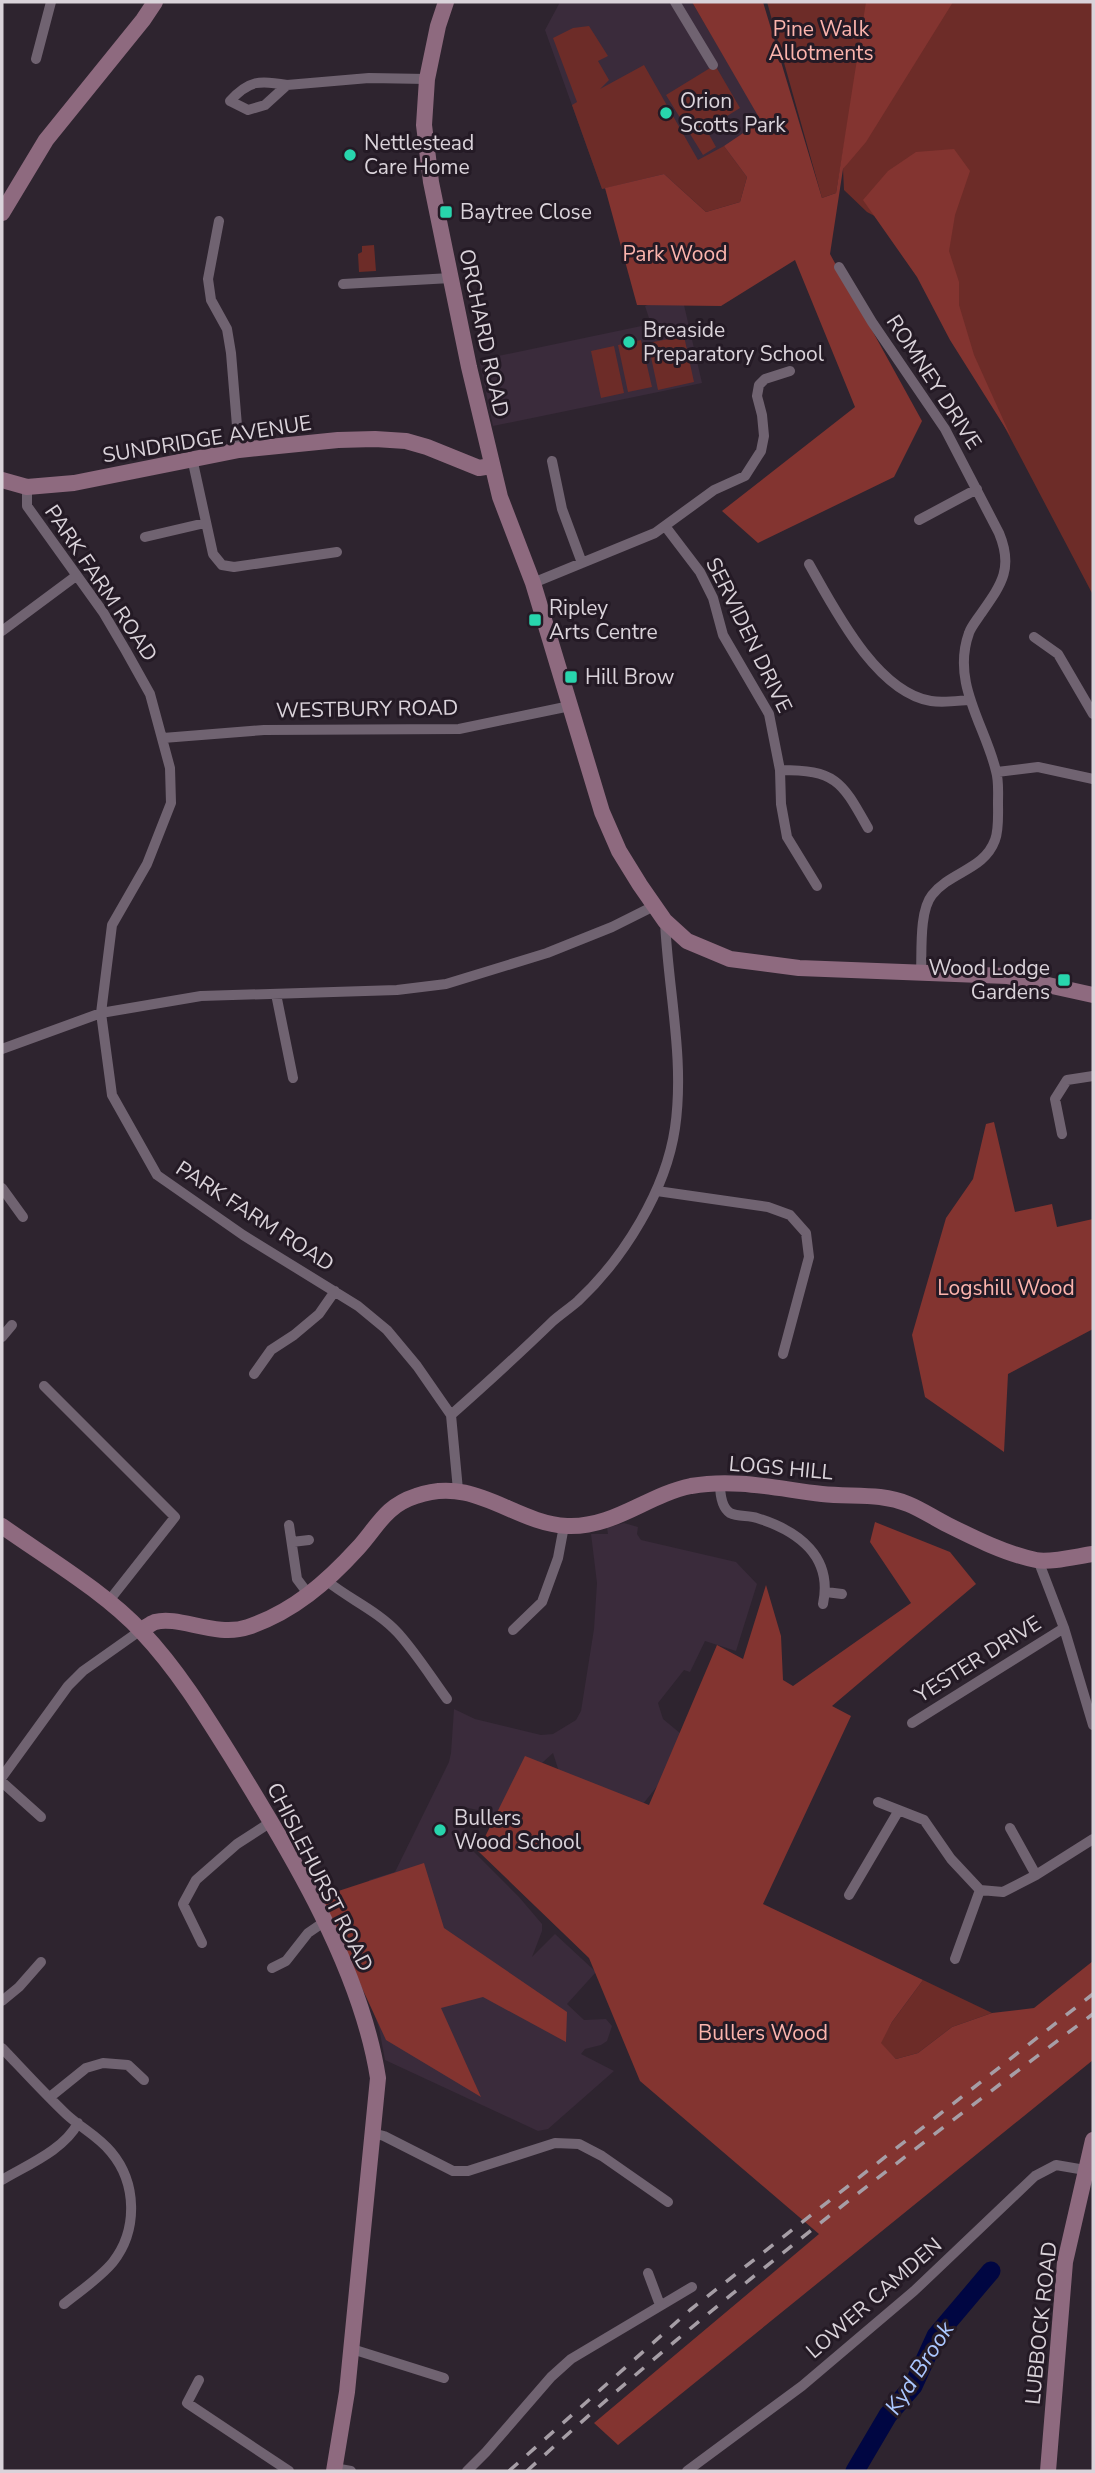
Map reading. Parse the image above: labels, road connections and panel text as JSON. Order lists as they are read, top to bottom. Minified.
{"streets":{"street":["ORCHARD ROAD","ROMNEY DRIVE","SUNDRIDGE AVENUE","PARK FARM ROAD","SERVIDEN DRIVE","WESTBURY ROAD","LOGS HILL","YESTER DRIVE","CHISLEHURST ROAD","LOWER CAMDEN","LUBBOCK ROAD"]},"crossings":[["ORCHARD ROAD","SUNDRIDGE AVENUE"],["SUNDRIDGE AVENUE","PARK FARM ROAD"],["PARK FARM ROAD","WESTBURY ROAD"],["LOGS HILL","CHISLEHURST ROAD"],["LOWER CAMDEN","LUBBOCK ROAD"]],"water":["Kyd Brook"],"parks":["Pine Walk Allotments","Park Wood","Logshill Wood","Bullers Wood"],"places":{"other":["Orion Scotts Park","Nettlestead Care Home","Breaside Preparatory School","Bullers Wood School"],"transit":["Baytree Close","Ripley Arts Centre","Hill Brow","Wood Lodge Gardens"]}}
